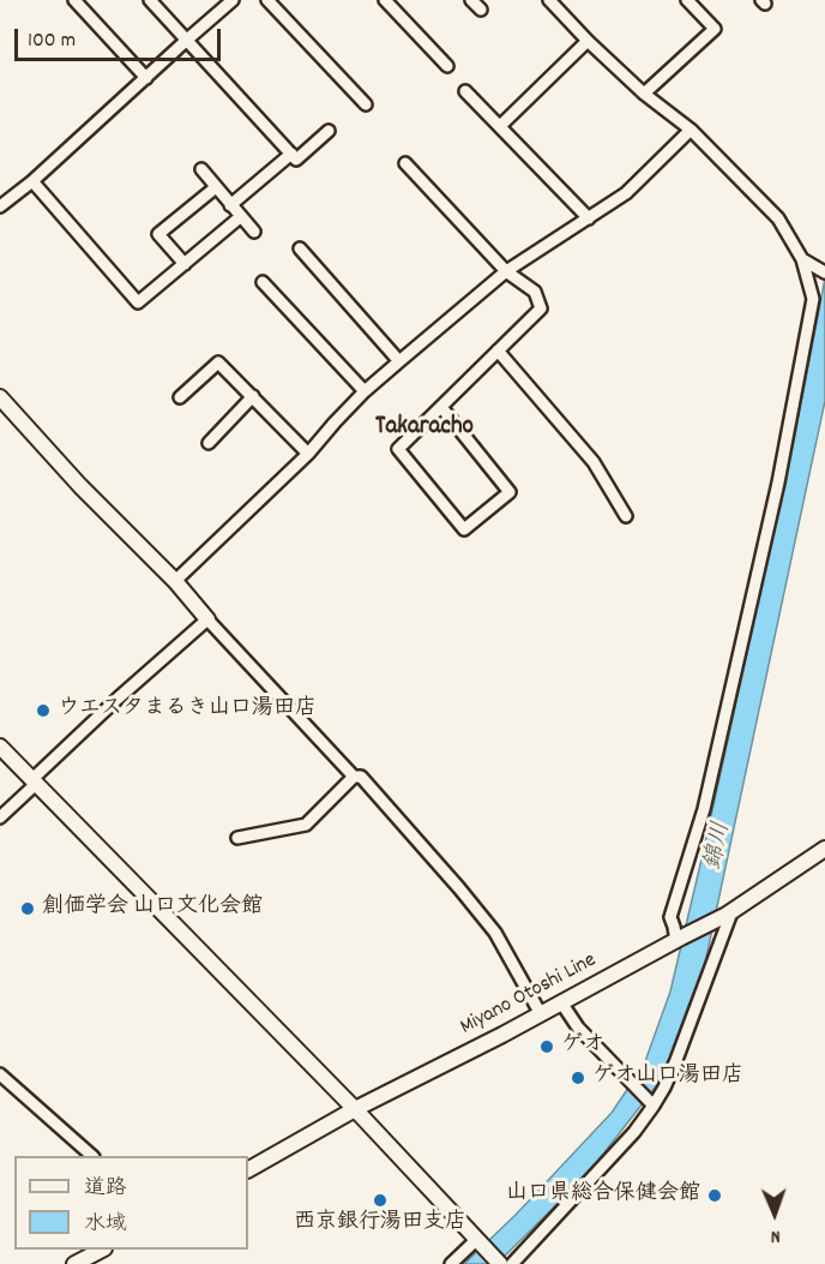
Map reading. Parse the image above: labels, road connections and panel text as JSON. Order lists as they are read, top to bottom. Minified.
{"streets":{"street":["Miyano Otoshi Line"]},"districts":["Takaracho"],"water":["錦川"],"places":["ウエスタまるき山口湯田店","創価学会 山口文化会館","ゲオ","ゲオ山口湯田店","山口県総合保健会館","西京銀行湯田支店"],"legend":["道路","水域"],"scale_bar":"100 m","north":"bottom"}
